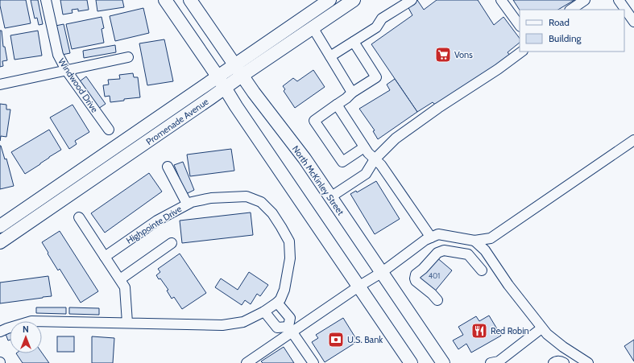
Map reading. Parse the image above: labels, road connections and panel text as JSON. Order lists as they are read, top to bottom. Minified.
{"streets":{"main road":["Promenade Avenue","North McKinley Street"],"street":["Windwood Drive","Highpointe Drive"]},"crossings":[["Promenade Avenue","North McKinley Street"]],"places":{"supermarket":["Vons"],"restaurant":["Red Robin"],"bank":["U.S. Bank"]},"house_numbers":["401"],"legend":["Road","Building"],"north":"top"}
